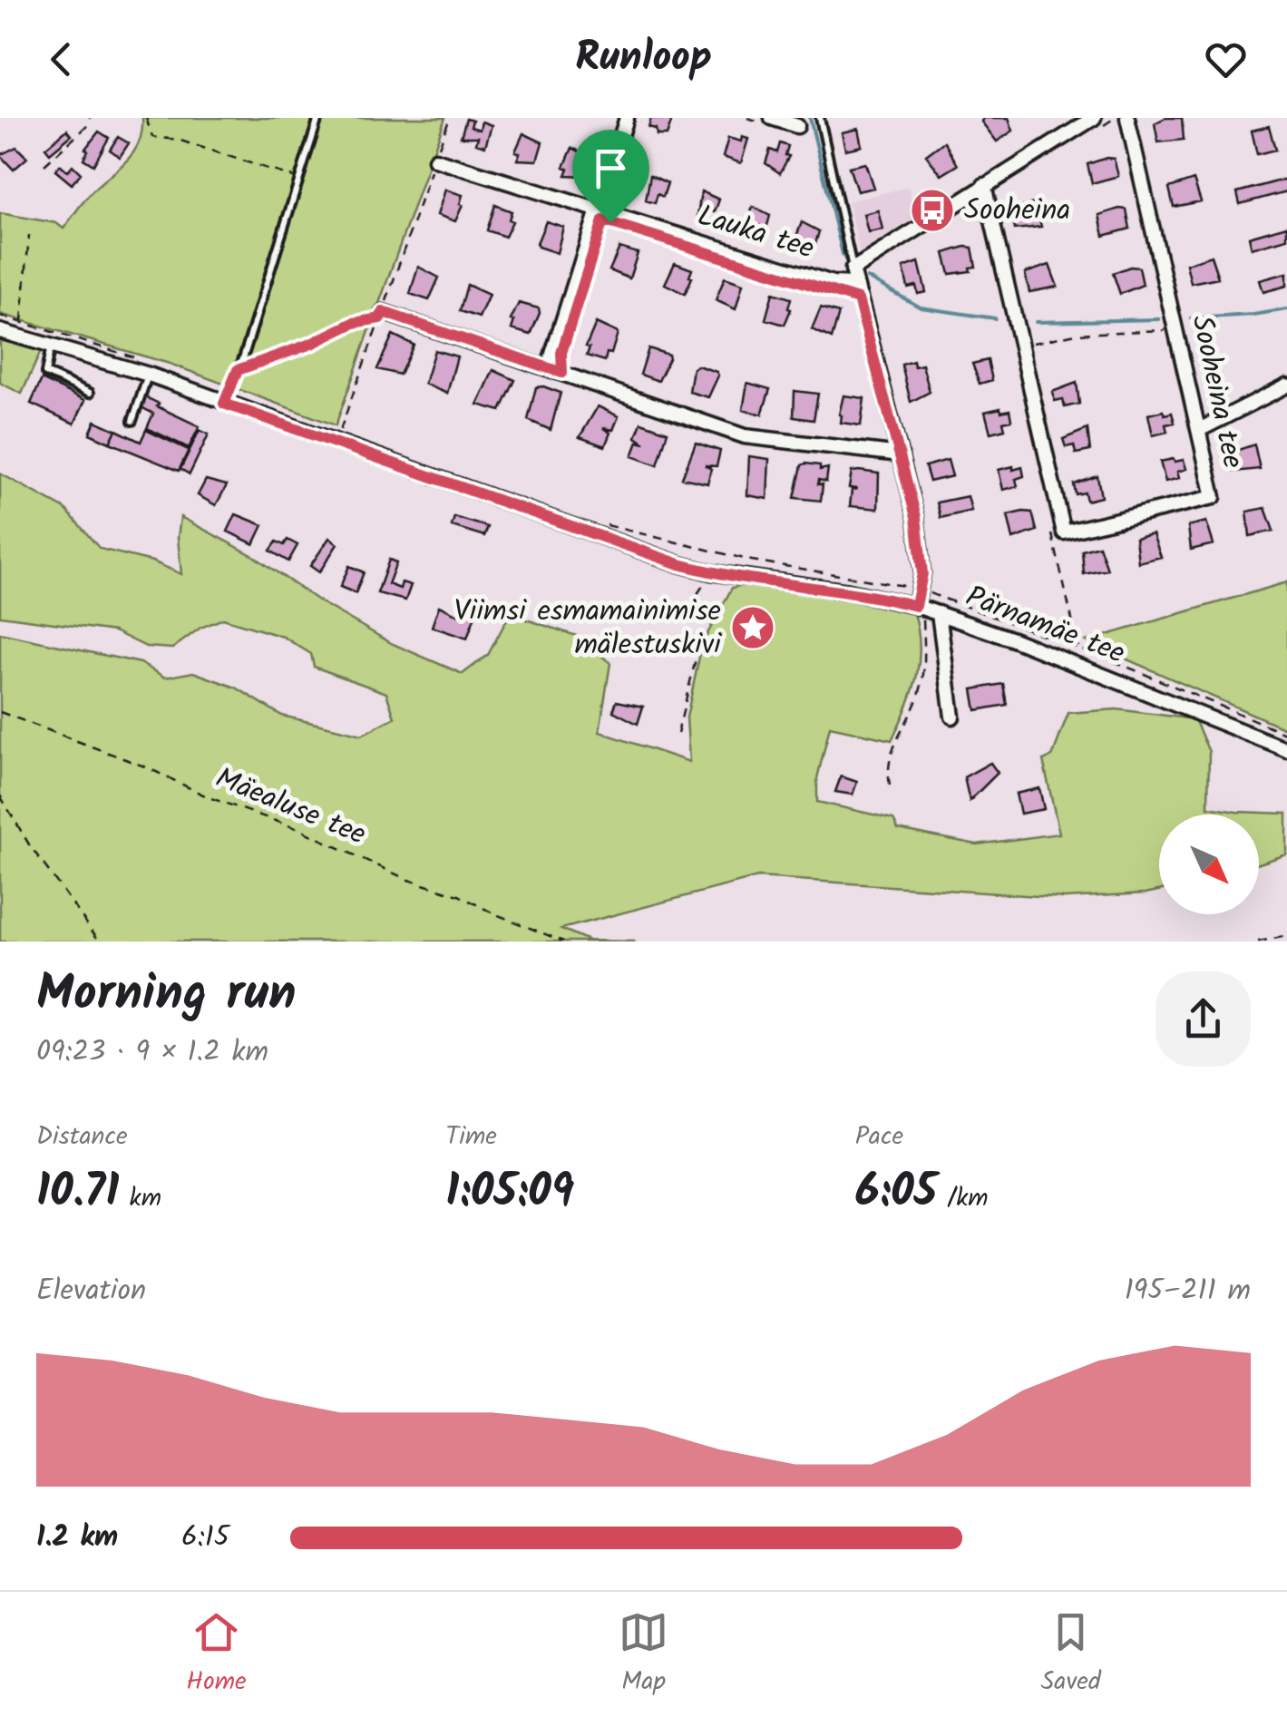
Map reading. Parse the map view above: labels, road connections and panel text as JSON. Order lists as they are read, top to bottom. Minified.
{"streets":{"street":["Lauka tee","Sooheina tee","Pärnamäe tee"],"path":["Mäealuse tee"]},"places":{"bus stop":["Sooheina"],"place":["Viimsi esmamainimise mälestuskivi"]},"north":"bottom right","page":{"header":"Runloop","heading":["Morning run","09:23 · 9 × 1.2 km"],"stats":[["Distance","10.71 km"],["Time","1:05:09"],["Pace","6:05 /km"]],"chart":["Elevation","195–211 m"],"list":[{"name":"1.2 km","note":"6:15"}],"tabs":["Home","Map","Saved"]}}
